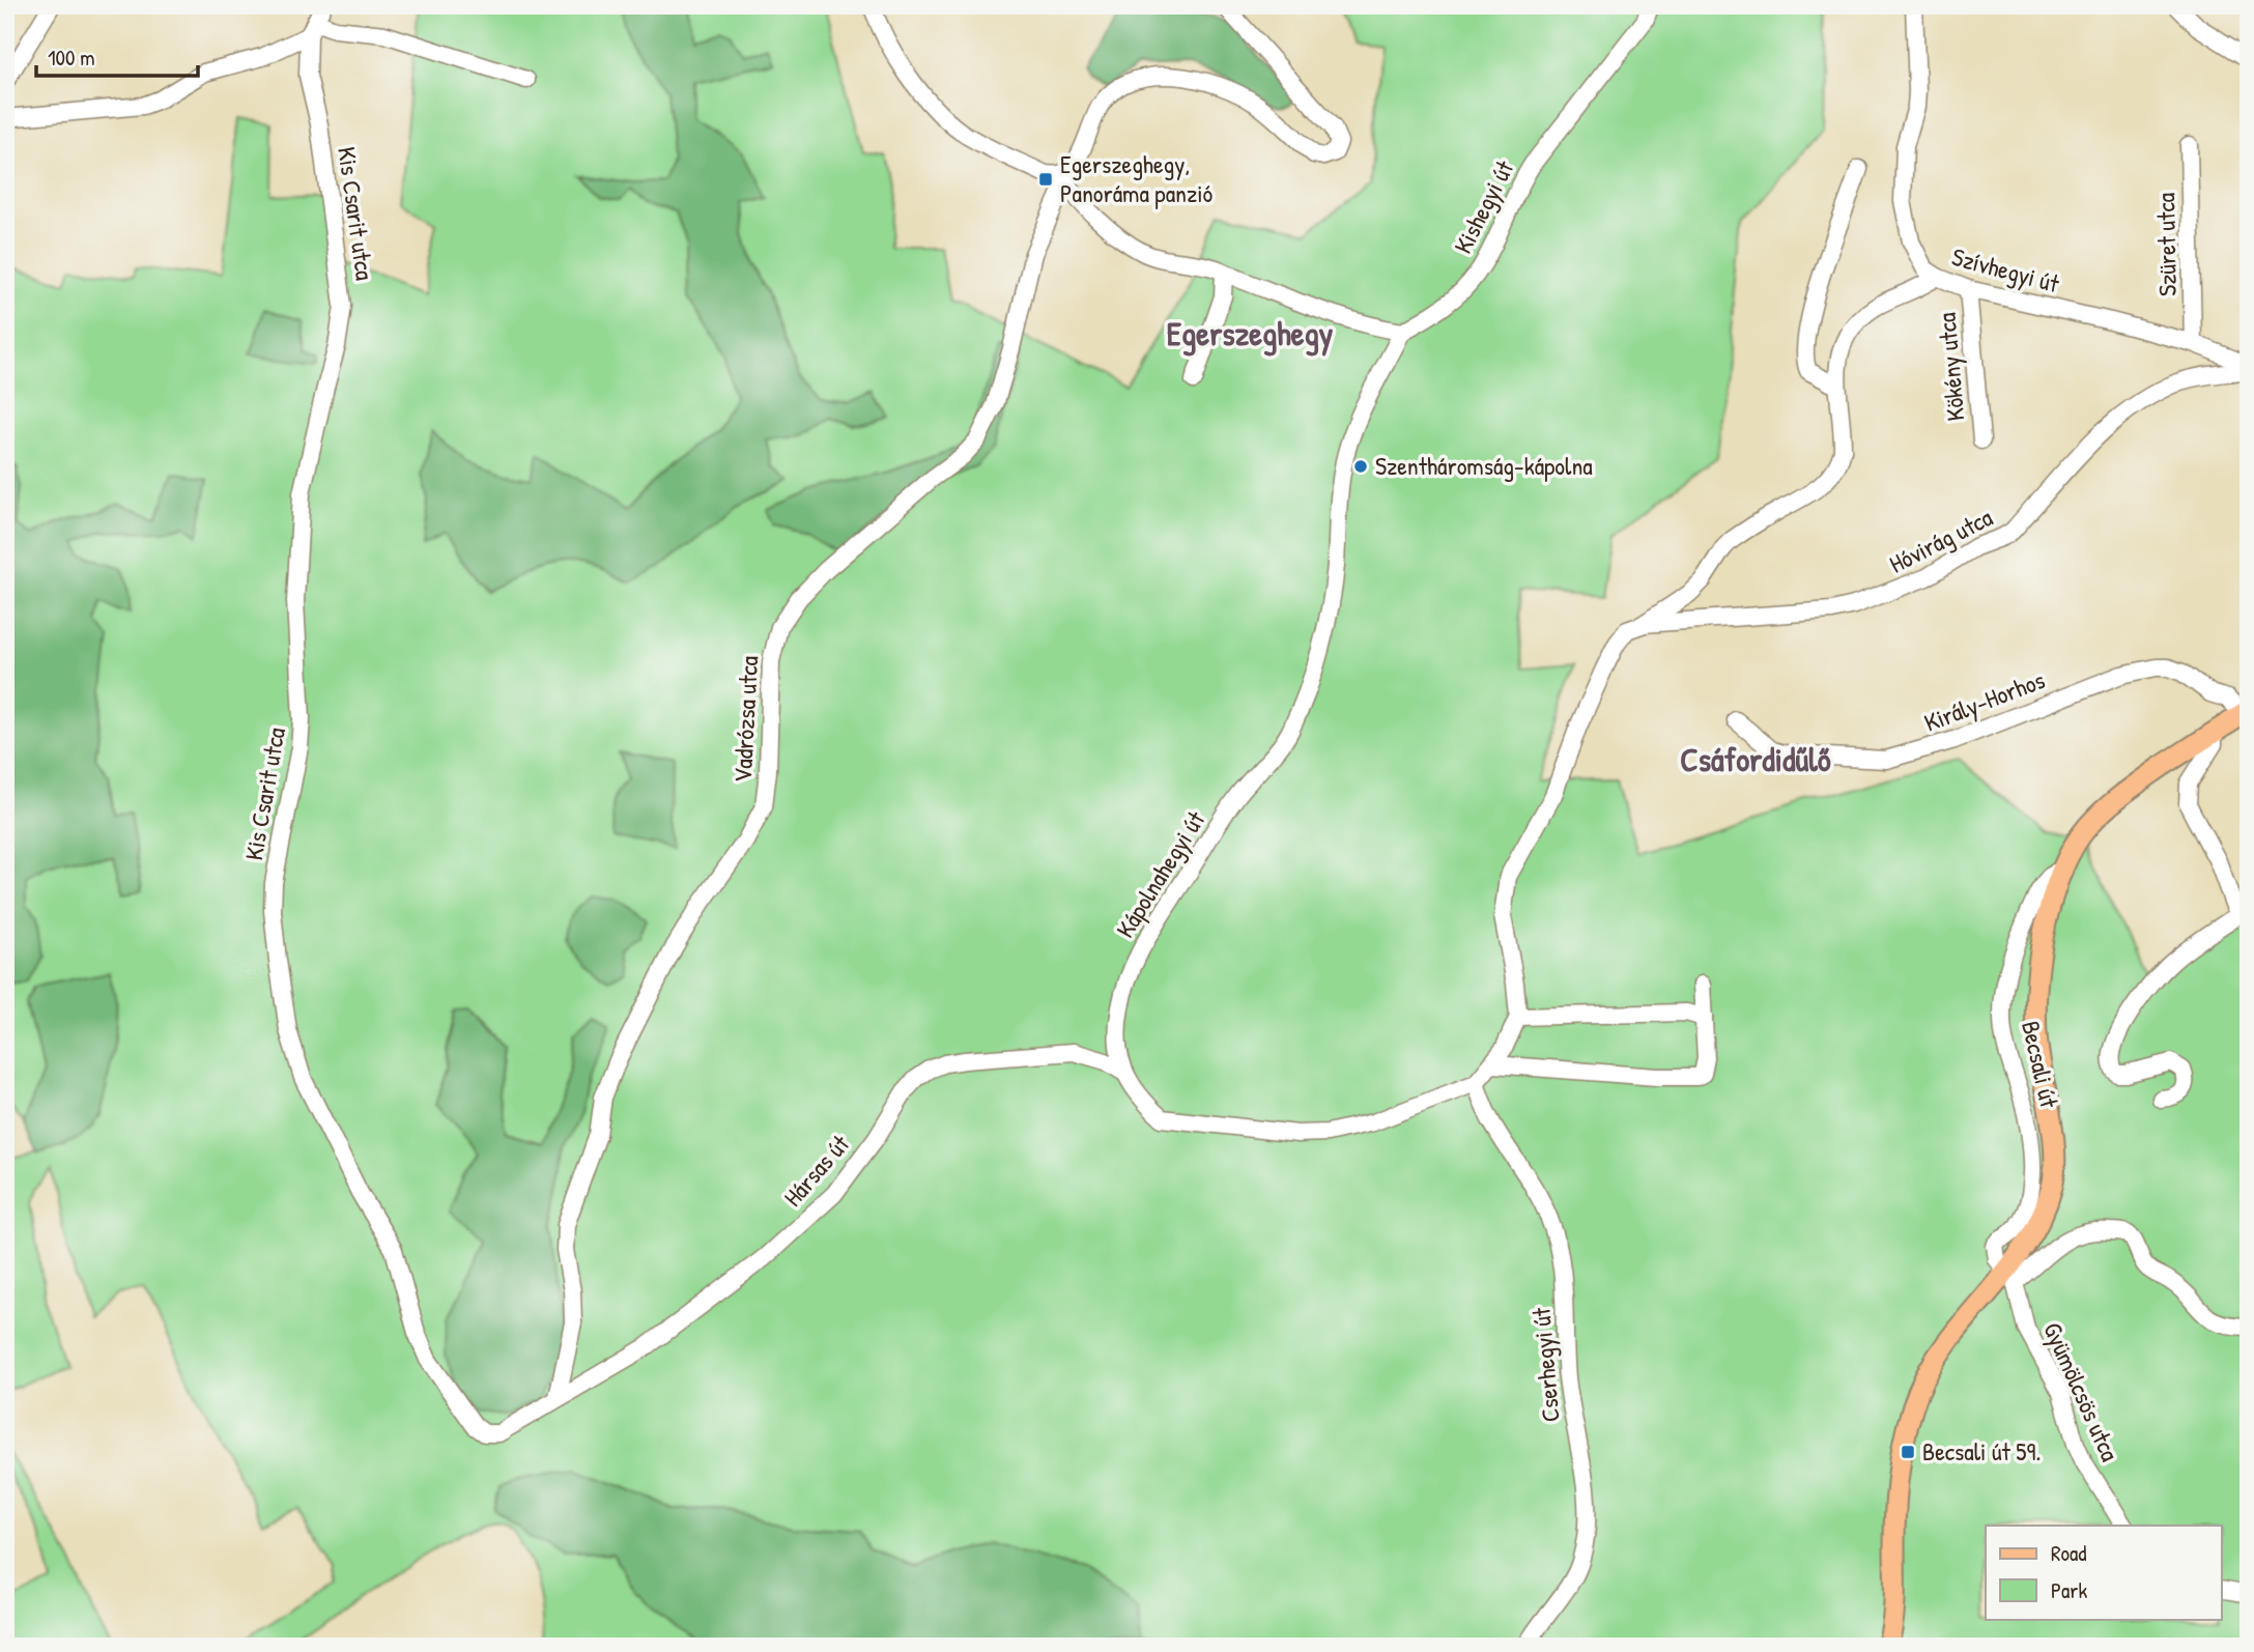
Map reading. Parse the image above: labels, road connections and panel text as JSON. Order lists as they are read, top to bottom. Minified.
{"streets":{"main road":["Becsali út"],"street":["Kishegyi út","Kis Csarit utca","Szüret utca","Szívhegyi út","Kökény utca","Hóvirág utca","Király-Horhos","Vadrózsa utca","Kápolnahegyi út","Hársas út","Cserhegyi út","Gyümölcsös utca"]},"crossings":[["Kishegyi út","Kápolnahegyi út"],["Kis Csarit utca","Vadrózsa utca"],["Kis Csarit utca","Hársas út"],["Szüret utca","Szívhegyi út"],["Szívhegyi út","Kökény utca"],["Szívhegyi út","Hóvirág utca"],["Szívhegyi út","Kápolnahegyi út"],["Hóvirág utca","Kápolnahegyi út"],["Király-Horhos","Becsali út"],["Vadrózsa utca","Hársas út"],["Kápolnahegyi út","Hársas út"],["Kápolnahegyi út","Cserhegyi út"],["Becsali út","Gyümölcsös utca"]],"districts":["Egerszeghegy","Csáfordidűlő"],"places":{"transit":["Egerszeghegy, Panoráma panzió","Becsali út 59."],"other":["Szentháromság-kápolna"]},"legend":["Road","Park"],"scale_bar":"100 m"}
